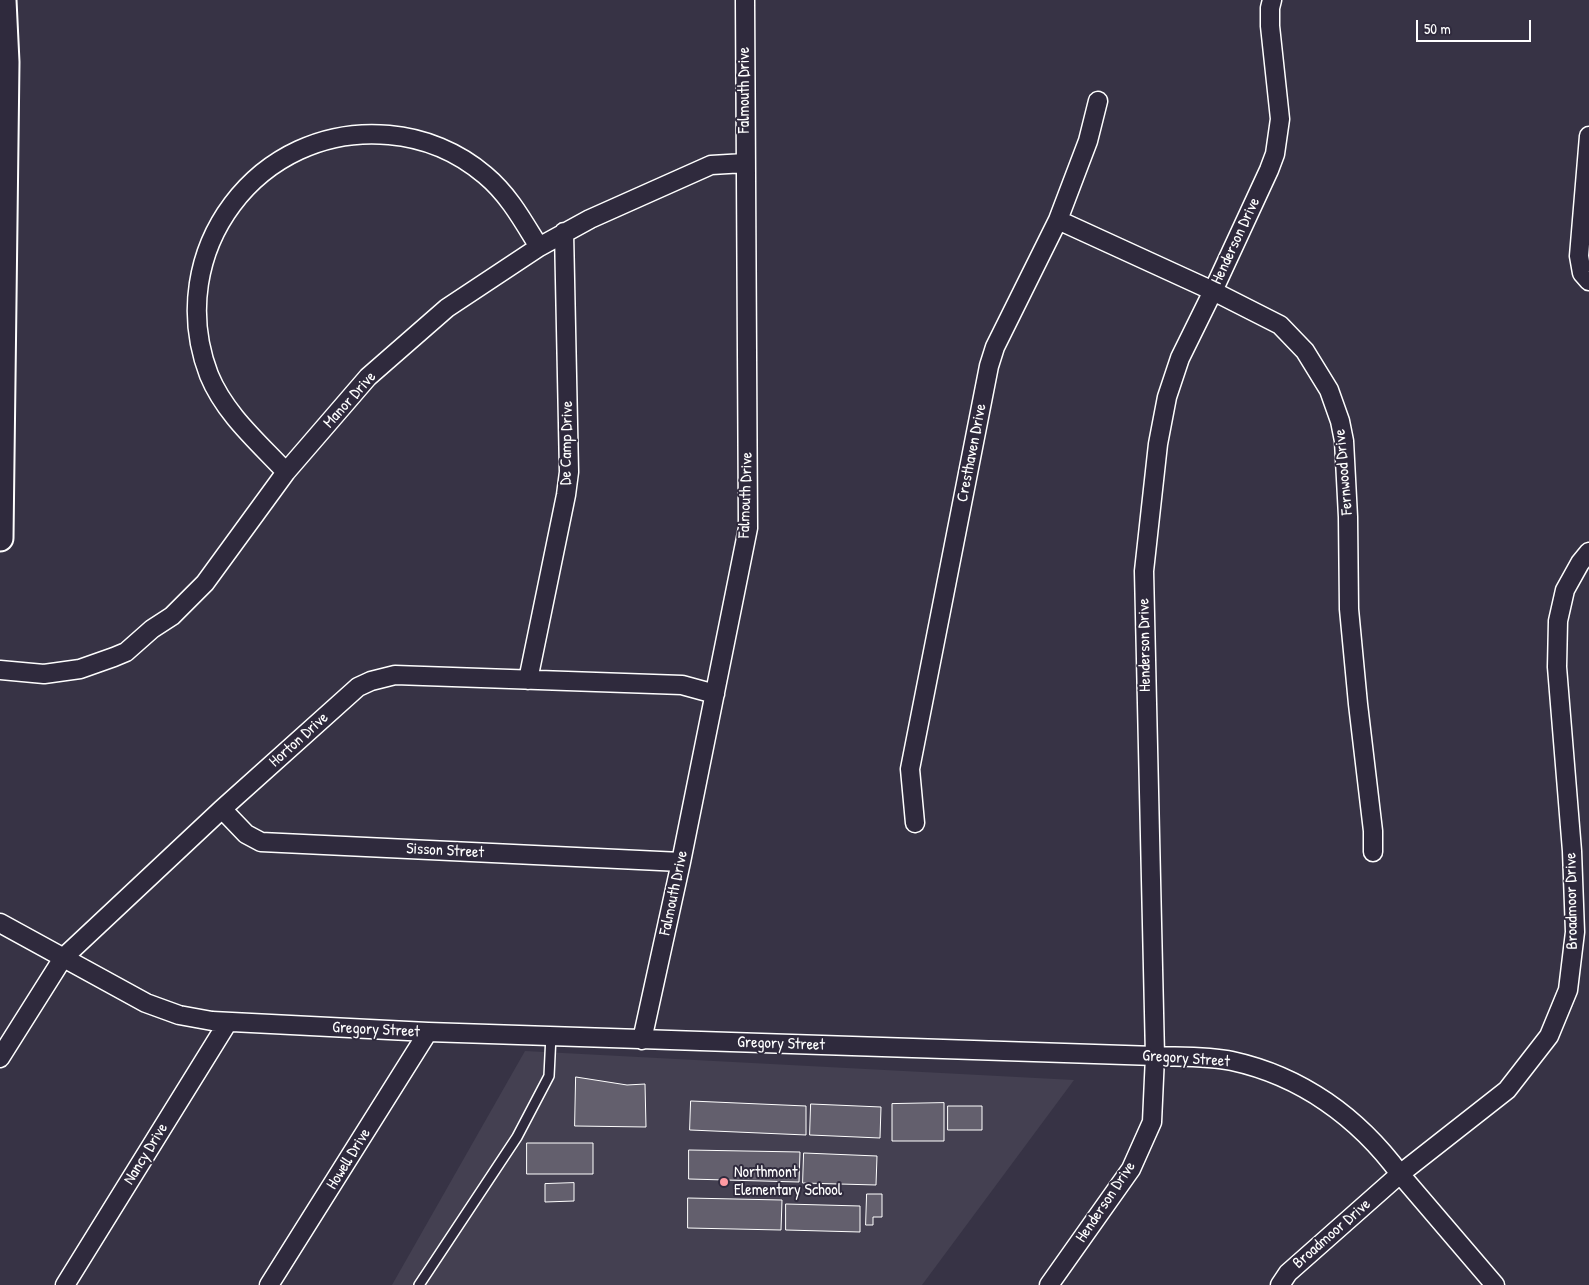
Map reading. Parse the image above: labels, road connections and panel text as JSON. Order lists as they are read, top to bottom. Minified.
{"streets":{"street":["Falmouth Drive","Henderson Drive","Manor Drive","De Camp Drive","Cresthaven Drive","Fernwood Drive","Horton Drive","Sisson Street","Broadmoor Drive","Gregory Street","Nancy Drive","Howell Drive"]},"crossings":[["Falmouth Drive","Manor Drive"],["Falmouth Drive","Horton Drive"],["Falmouth Drive","Sisson Street"],["Falmouth Drive","Gregory Street"],["Henderson Drive","Fernwood Drive"],["Henderson Drive","Gregory Street"],["Manor Drive","De Camp Drive"],["De Camp Drive","Horton Drive"],["Cresthaven Drive","Fernwood Drive"],["Horton Drive","Sisson Street"],["Horton Drive","Gregory Street"],["Broadmoor Drive","Gregory Street"],["Gregory Street","Nancy Drive"],["Gregory Street","Howell Drive"]],"places":["Northmont Elementary School"],"scale_bar":"50 m"}
